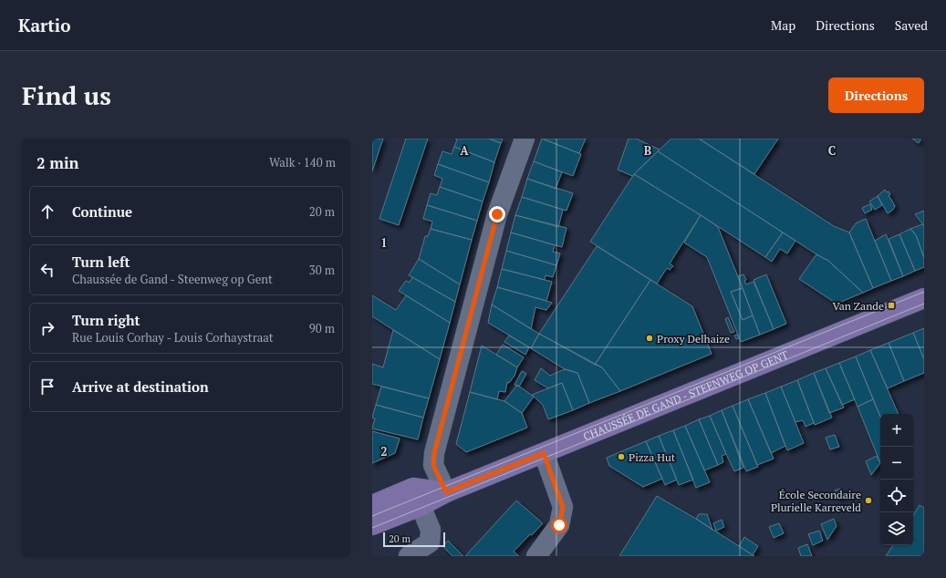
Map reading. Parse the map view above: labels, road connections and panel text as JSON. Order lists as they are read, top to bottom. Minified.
{"streets":{"main road":["CHAUSSÉE DE GAND - STEENWEG OP GENT"]},"places":{"transit":["Van Zande"],"other":["Proxy Delhaize","Pizza Hut","École Secondaire Plurielle Karreveld"]},"scale_bar":"20 m","page":{"header":"Kartio","nav":["Map","Directions","Saved"],"buttons":"Directions","title":"Find us","heading":["2 min","Walk · 140 m"],"list":[["Continue","20 m"],["Turn left","Chaussée de Gand - Steenweg op Gent","30 m"],["Turn right","Rue Louis Corhay - Louis Corhaystraat","90 m"],"Arrive at destination"],"map_buttons":["+","−"],"scale":"20 m"},"grid":{"columns":["A","B","C"],"rows":["1","2"]}}
